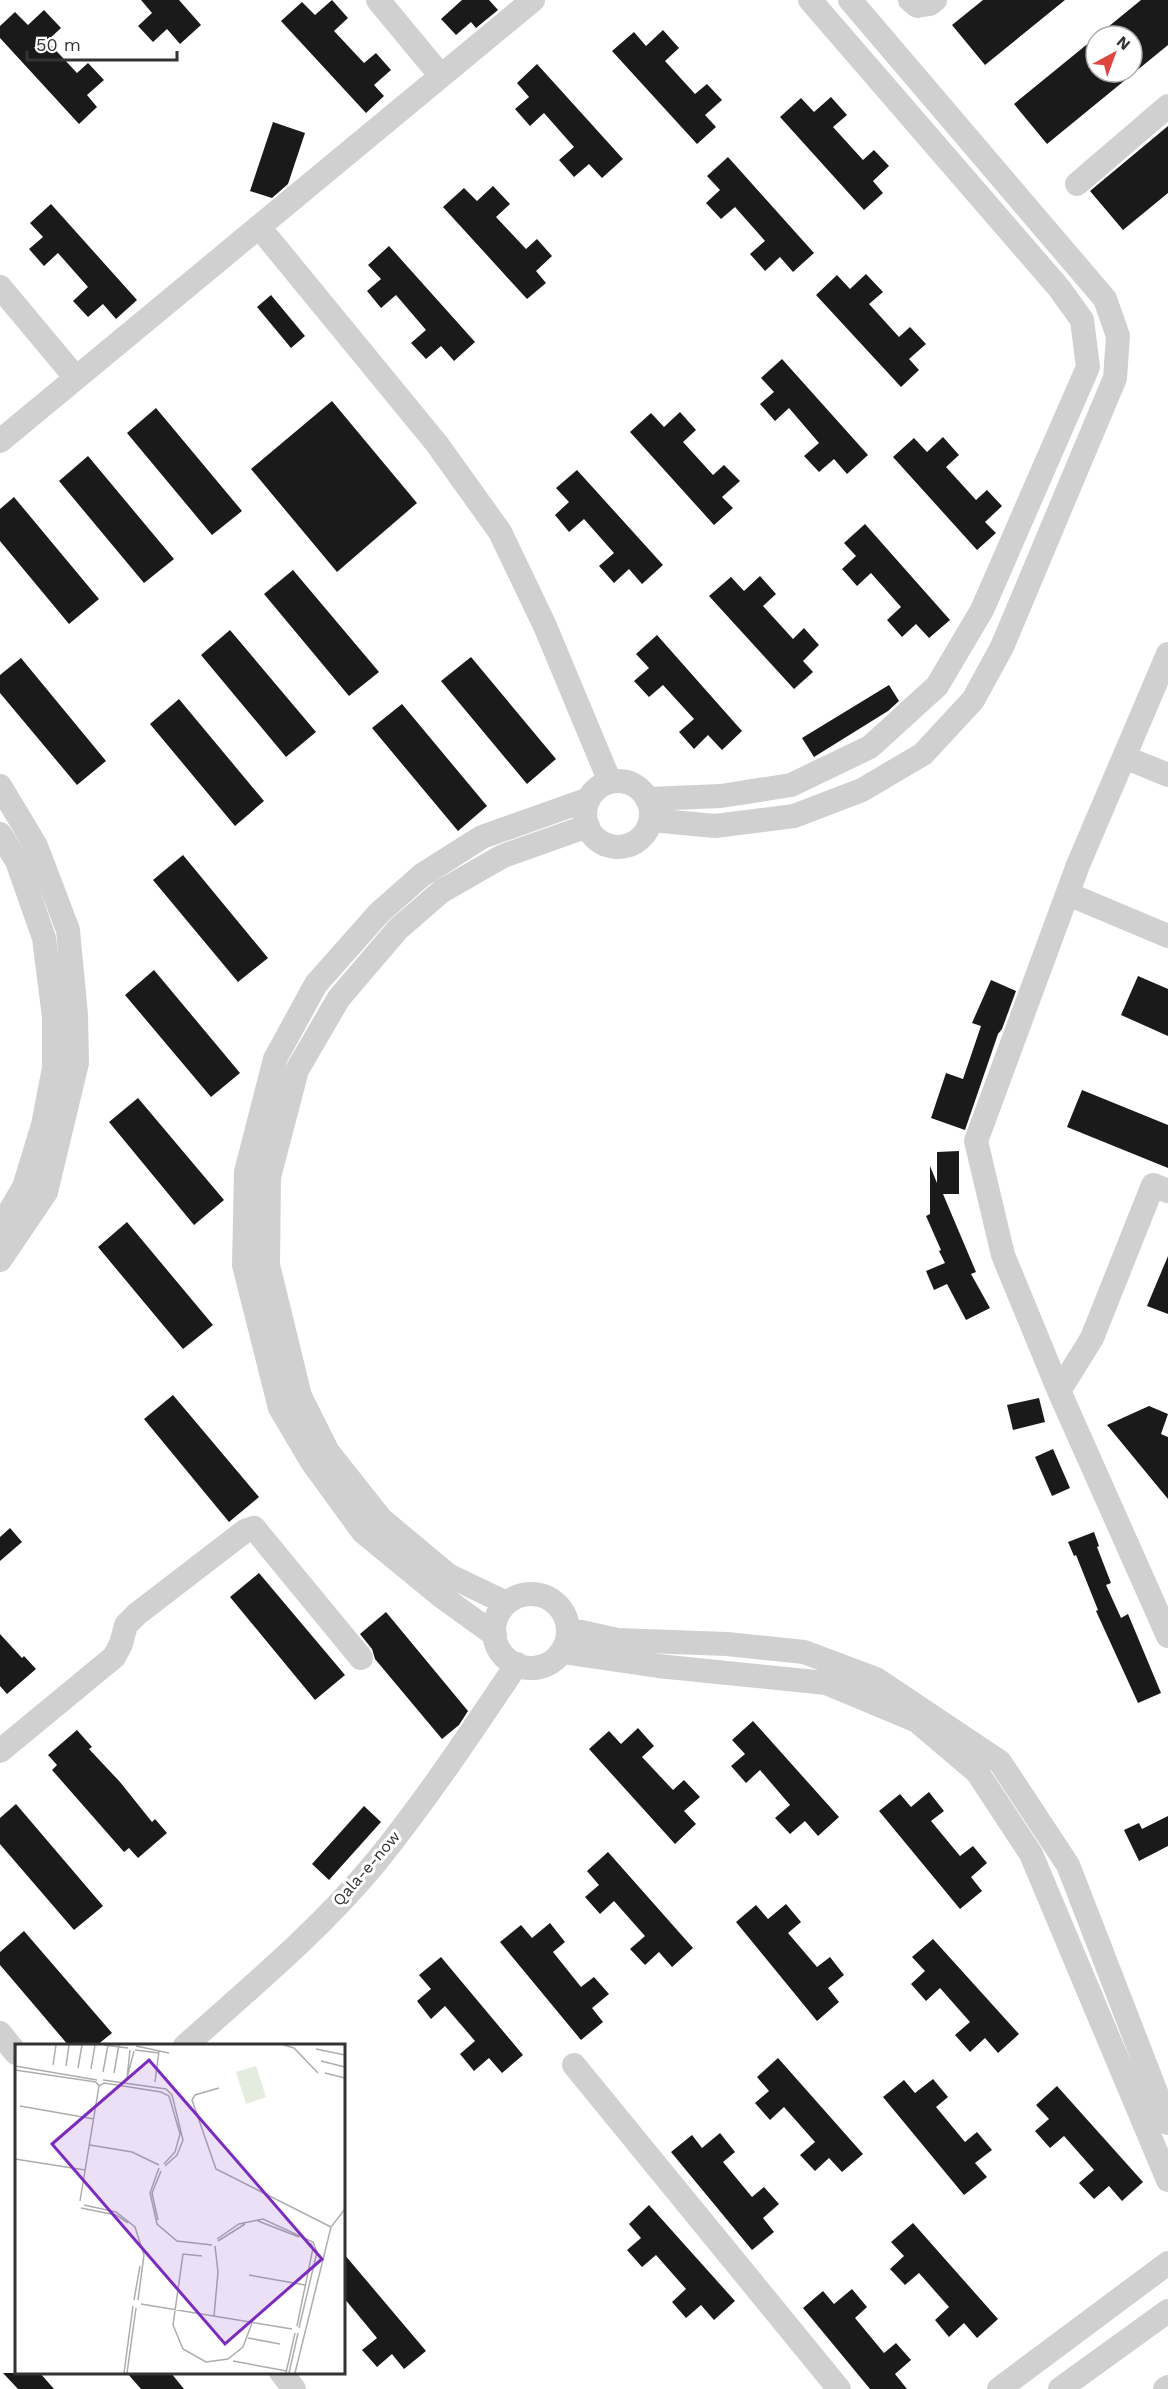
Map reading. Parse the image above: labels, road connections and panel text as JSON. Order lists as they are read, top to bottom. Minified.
{"streets":{"street":["Qala-e-now"]},"scale_bar":"50 m","north":"top right"}
